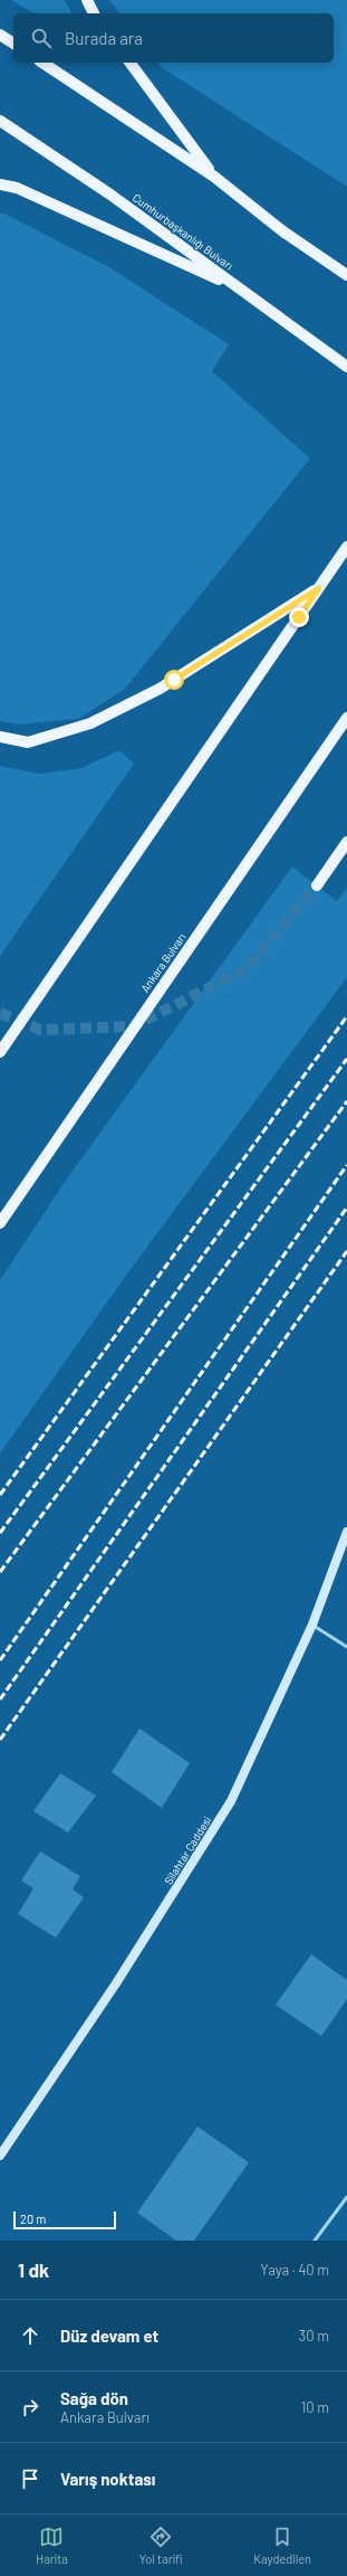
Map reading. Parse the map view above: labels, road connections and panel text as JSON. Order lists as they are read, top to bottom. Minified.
{"streets":{"main road":["Cumhurbaşkanlığı Bulvarı","Ankara Bulvarı","Silahtar Caddesi"]},"scale_bar":"20 m","page":{"search":"Burada ara","scale":"20 m","heading":["1 dk","Yaya · 40 m"],"list":[["Düz devam et","30 m"],["Sağa dön","Ankara Bulvarı","10 m"],"Varış noktası"],"nav":["Harita","Yol tarifi","Kaydedilen"]}}
